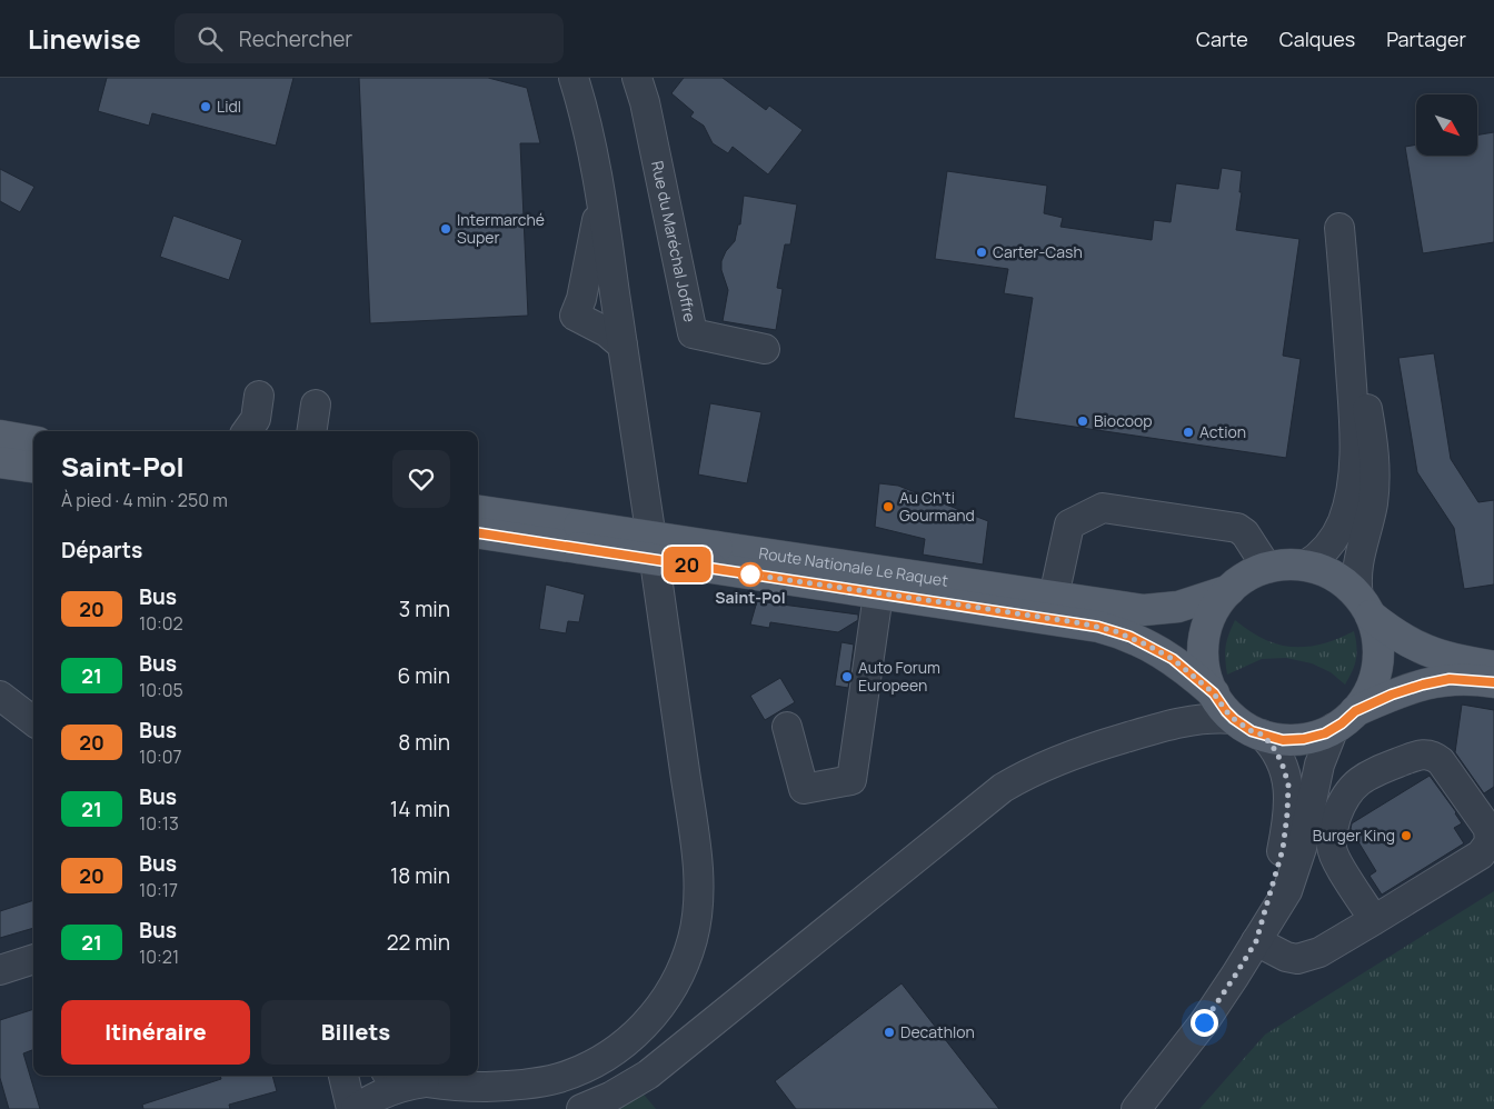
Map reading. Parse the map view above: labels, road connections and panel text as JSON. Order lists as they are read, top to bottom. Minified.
{"streets":{"main road":["Route Nationale Le Raquet"],"street":["Rue du Maréchal Joffre"]},"places":["Lidl","Intermarché Super","Carter-Cash","Biocoop","Action","Au Ch'ti Gourmand","Saint-Pol","Auto Forum Europeen","Burger King","Decathlon"],"lines":["bus line 20"],"north":"bottom right","page":{"header":"Linewise","search":"Rechercher","nav":["Carte","Calques","Partager"],"on_map":"20","heading":[["Saint-Pol","À pied · 4 min · 250 m"],"Départs"],"list":[{"mark":"20","name":"Bus","note":"10:02","value":"3 min"},{"mark":"21","name":"Bus","note":"10:05","value":"6 min"},{"mark":"20","name":"Bus","note":"10:07","value":"8 min"},{"mark":"21","name":"Bus","note":"10:13","value":"14 min"},{"mark":"20","name":"Bus","note":"10:17","value":"18 min"},{"mark":"21","name":"Bus","note":"10:21","value":"22 min"}],"buttons":["Itinéraire","Billets"]}}
